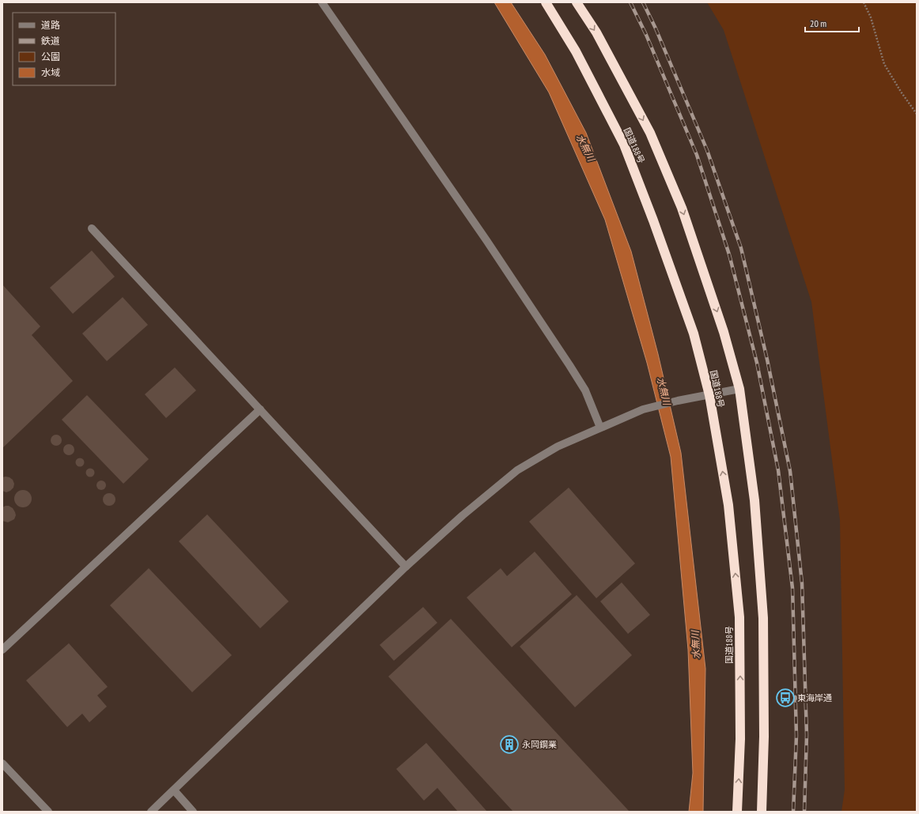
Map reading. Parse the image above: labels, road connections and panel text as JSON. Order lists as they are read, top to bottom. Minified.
{"streets":{"highway":["国道188号"]},"water":["水無川"],"places":{"bus stop":["東海岸通"],"building":["永岡鋼業"]},"legend":["道路","鉄道","公園","水域"],"scale_bar":"20 m"}
